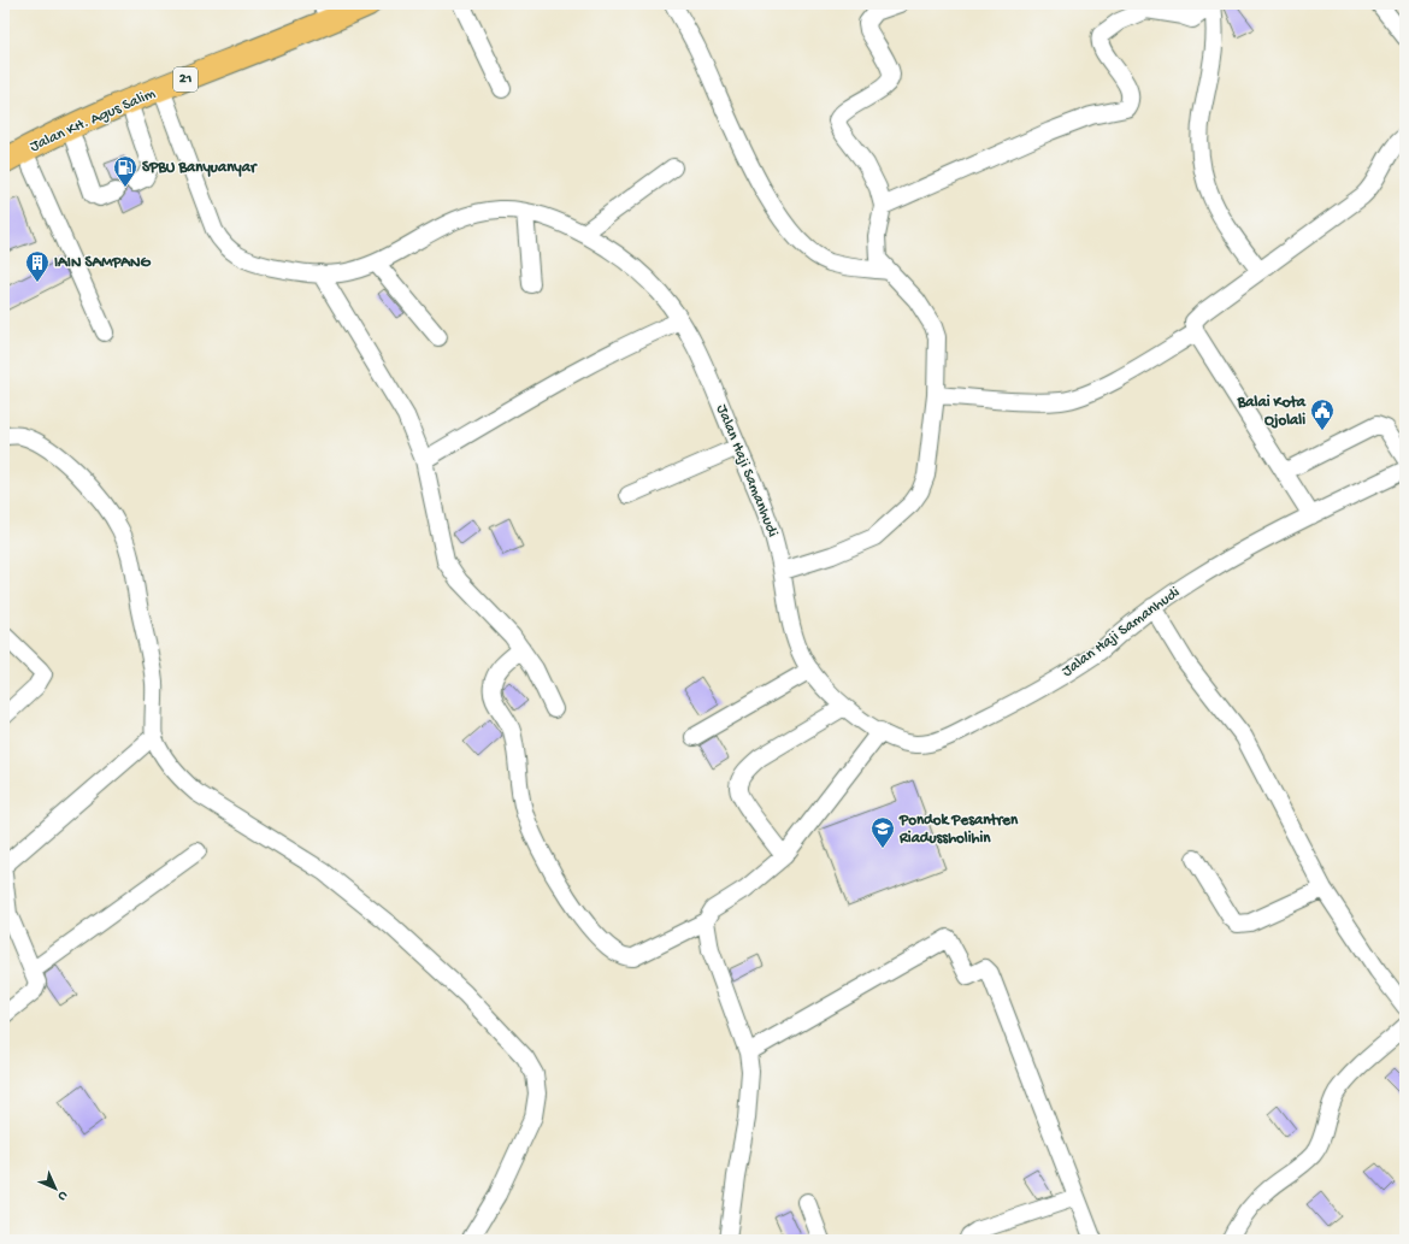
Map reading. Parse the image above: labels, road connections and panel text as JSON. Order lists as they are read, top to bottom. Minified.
{"streets":{"highway":["21","Jalan KH. Agus Salim"],"street":["Jalan Haji Samanhudi"]},"crossings":[["Jalan KH. Agus Salim","Jalan Haji Samanhudi"]],"places":{"fuel station":["SPBU Banyuanyar"],"building":["IAIN SAMPANG"],"public building":["Balai Kota Ojolali"],"school or university":["Pondok Pesantren Riadussholihin"]},"north":"bottom right"}
